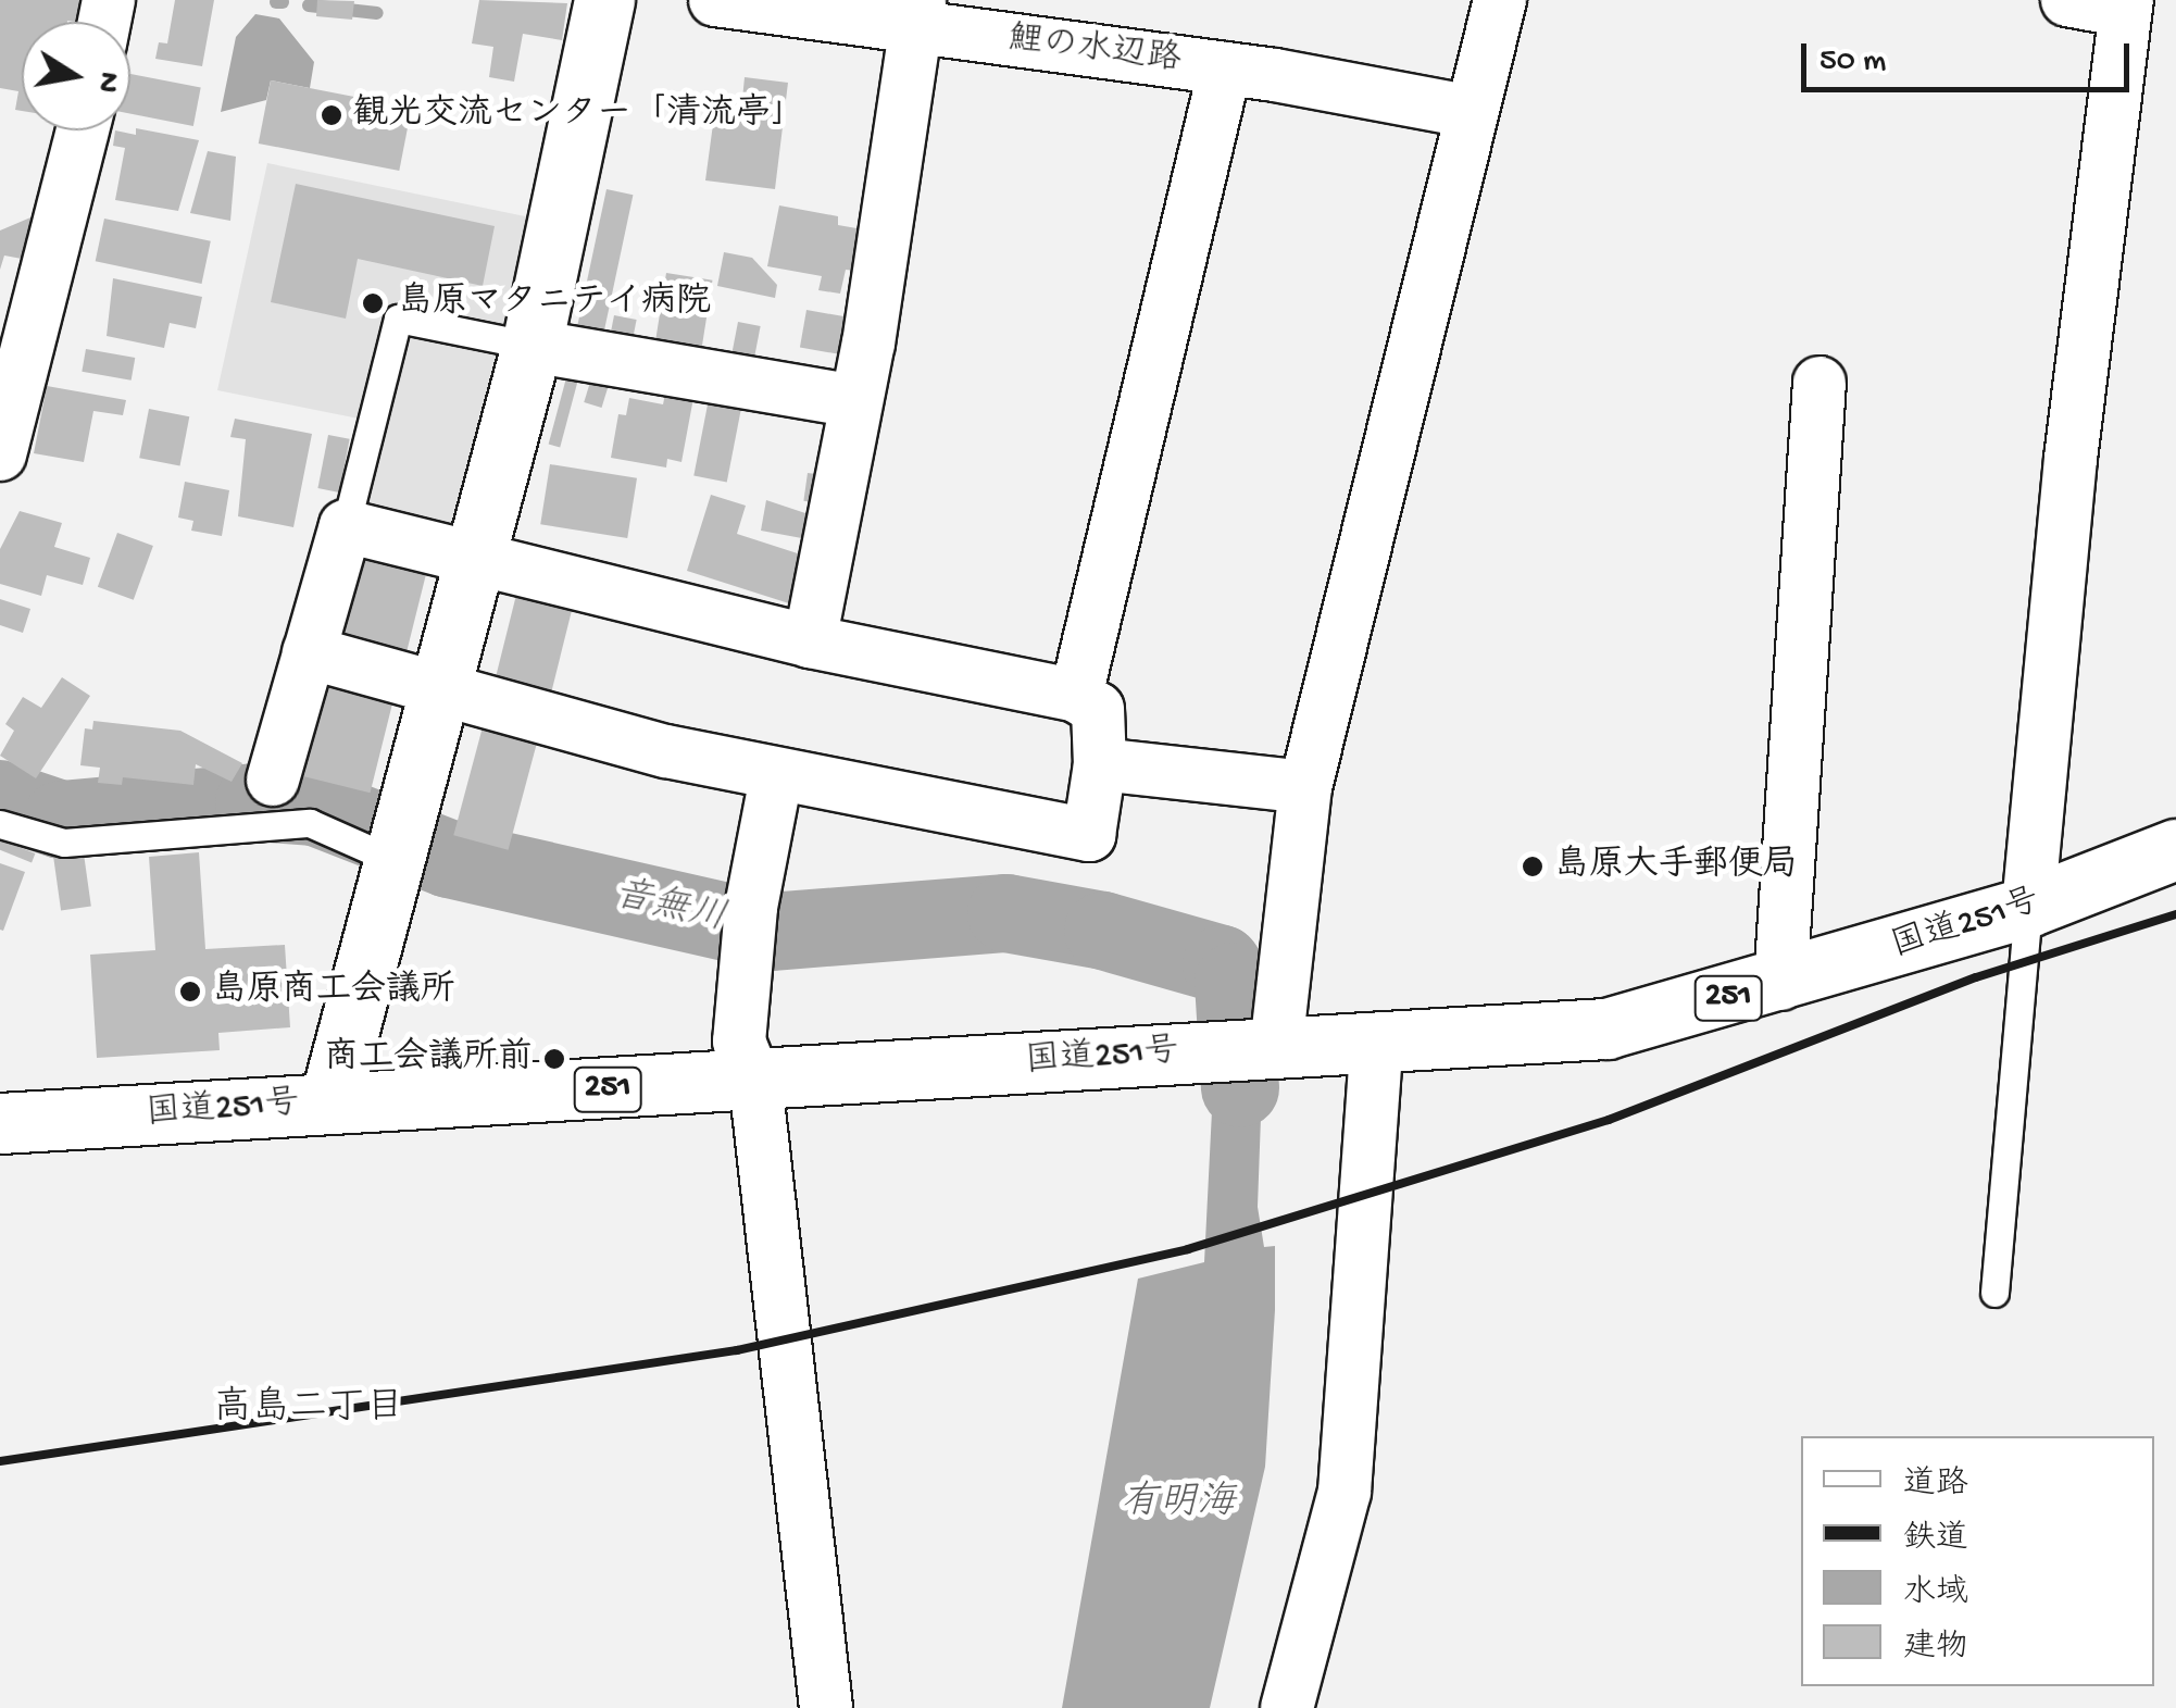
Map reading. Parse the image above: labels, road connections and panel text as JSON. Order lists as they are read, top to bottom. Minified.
{"streets":{"main road":["国道251号","251"],"street":["鯉の水辺路"]},"districts":["高島二丁目"],"water":["音無川","有明海"],"places":["観光交流センター「清流亭」","島原マタニテイ病院","島原大手郵便局","島原商工会議所","商工会議所前"],"legend":["道路","鉄道","水域","建物"],"scale_bar":"50 m","north":"right"}
